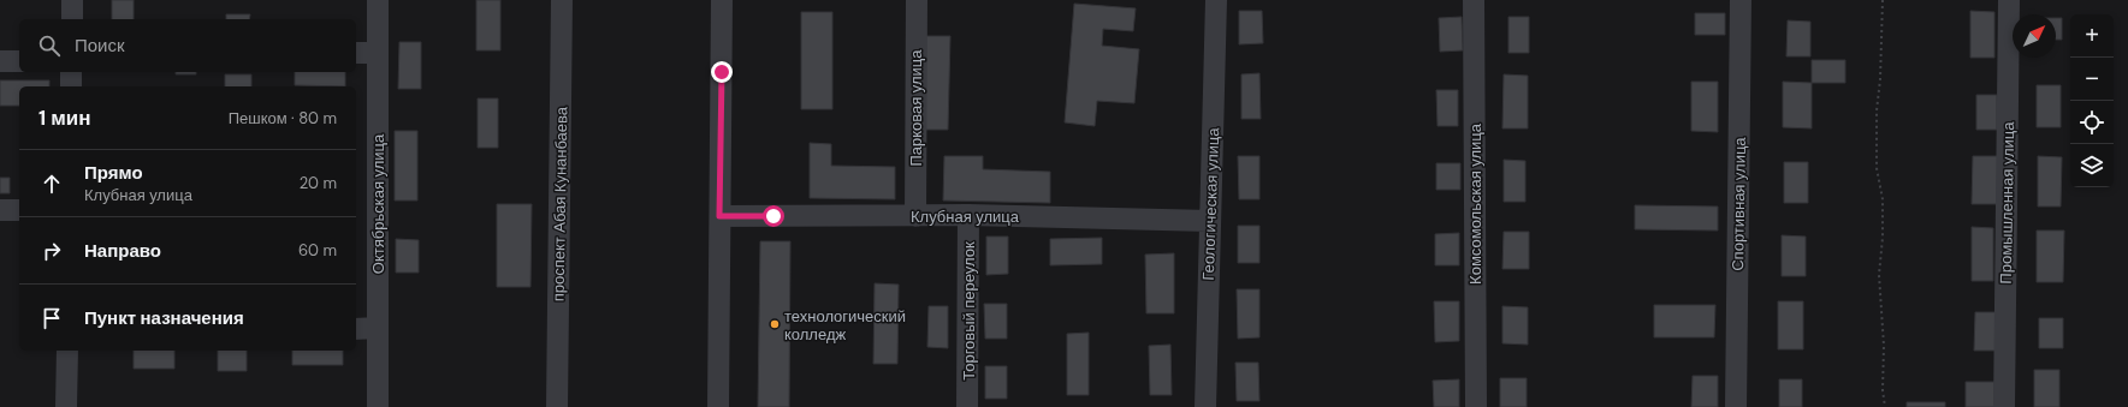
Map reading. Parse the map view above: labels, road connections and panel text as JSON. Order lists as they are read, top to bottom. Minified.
{"streets":{"street":["Парковая улица","Промышленная улица","Октябрьская улица","проспект Абая Кунанбаева","Геологическая улица","Комсомольская улица","Спортивная улица","Клубная улица","Торговый переулок"]},"crossings":[["Парковая улица","Клубная улица"],["Геологическая улица","Клубная улица"],["Клубная улица","Торговый переулок"]],"places":["технологический колледж"],"north":"top right","page":{"map_buttons":["+","−"],"search":"Поиск","heading":["1 мин","Пешком · 80 m"],"list":[["Прямо","Клубная улица","20 m"],["Направо","60 m"],"Пункт назначения"]}}
